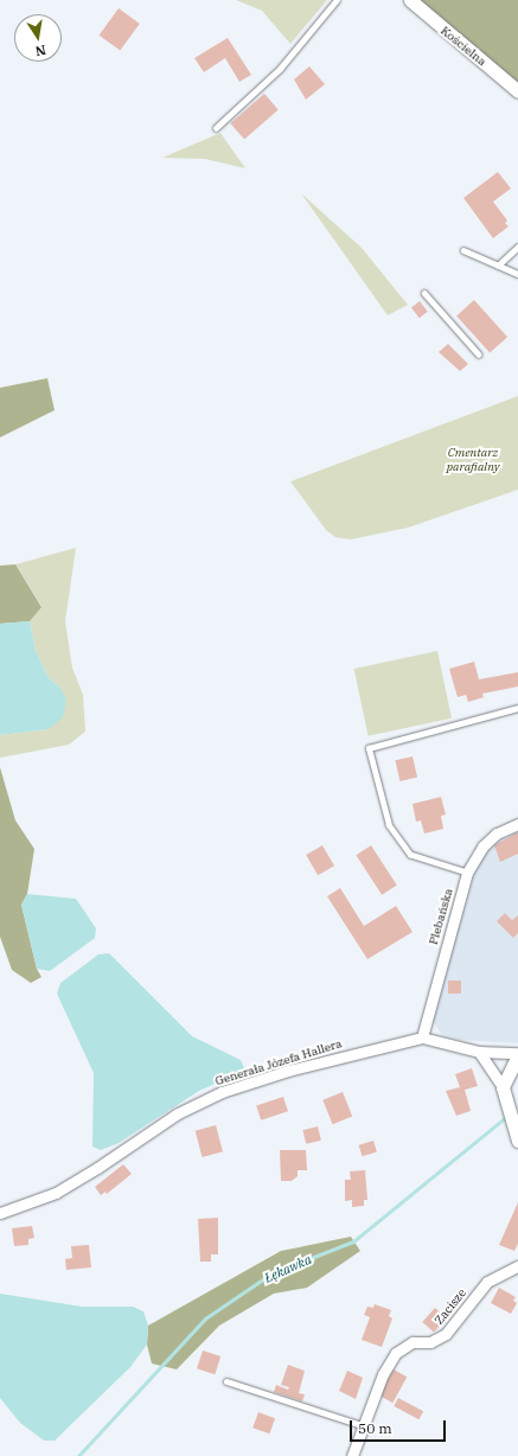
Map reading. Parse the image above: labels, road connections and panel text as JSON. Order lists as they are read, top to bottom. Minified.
{"streets":{"street":["Kościelna","Plebańska","Generała Józefa Hallera","Zacisze"]},"crossings":[["Plebańska","Generała Józefa Hallera"]],"water":["Łękawka"],"parks":["Cmentarz parafialny"],"scale_bar":"50 m","north":"bottom"}
